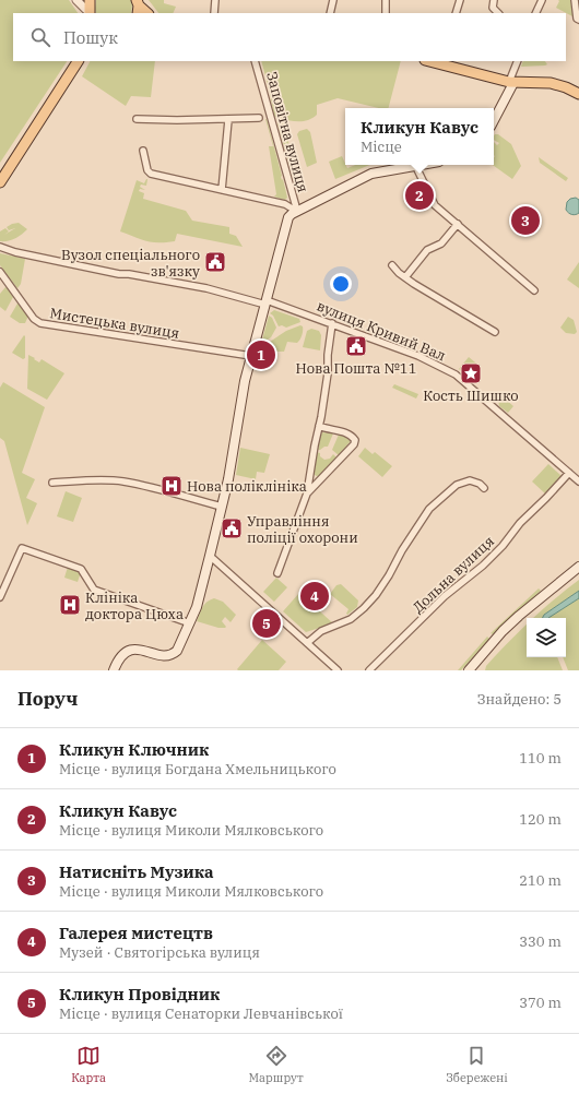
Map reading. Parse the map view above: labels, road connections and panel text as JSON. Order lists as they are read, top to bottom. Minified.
{"streets":{"street":["Заповітна вулиця","Мистецька вулиця","вулиця Кривий Вал","Дольна вулиця"]},"crossings":[["вулиця Кривий Вал","Дольна вулиця"]],"places":{"public building":["Вузол спеціального зв'язку","Нова Пошта №11","Управління поліції охорони"],"place":["Кость Шишко"],"hospital":["Нова поліклініка","Клініка доктора Цюха"]},"page":{"search":"Пошук","popup":["Кликун Кавус","Місце"],"pins":["2","3","1","4","5"],"heading":["Поруч","Знайдено: 5"],"list":[{"mark":"1","name":"Кликун Ключник","note":"Місце · вулиця Богдана Хмельницького","value":"110 m"},{"mark":"2","name":"Кликун Кавус","note":"Місце · вулиця Миколи Мялковського","value":"120 m"},{"mark":"3","name":"Натисніть Музика","note":"Місце · вулиця Миколи Мялковського","value":"210 m"},{"mark":"4","name":"Галерея мистецтв","note":"Музей · Святогірська вулиця","value":"330 m"},{"mark":"5","name":"Кликун Провідник","note":"Місце · вулиця Сенаторки Левчанівської","value":"370 m"}],"nav":["Карта","Маршрут","Збережені"]}}
